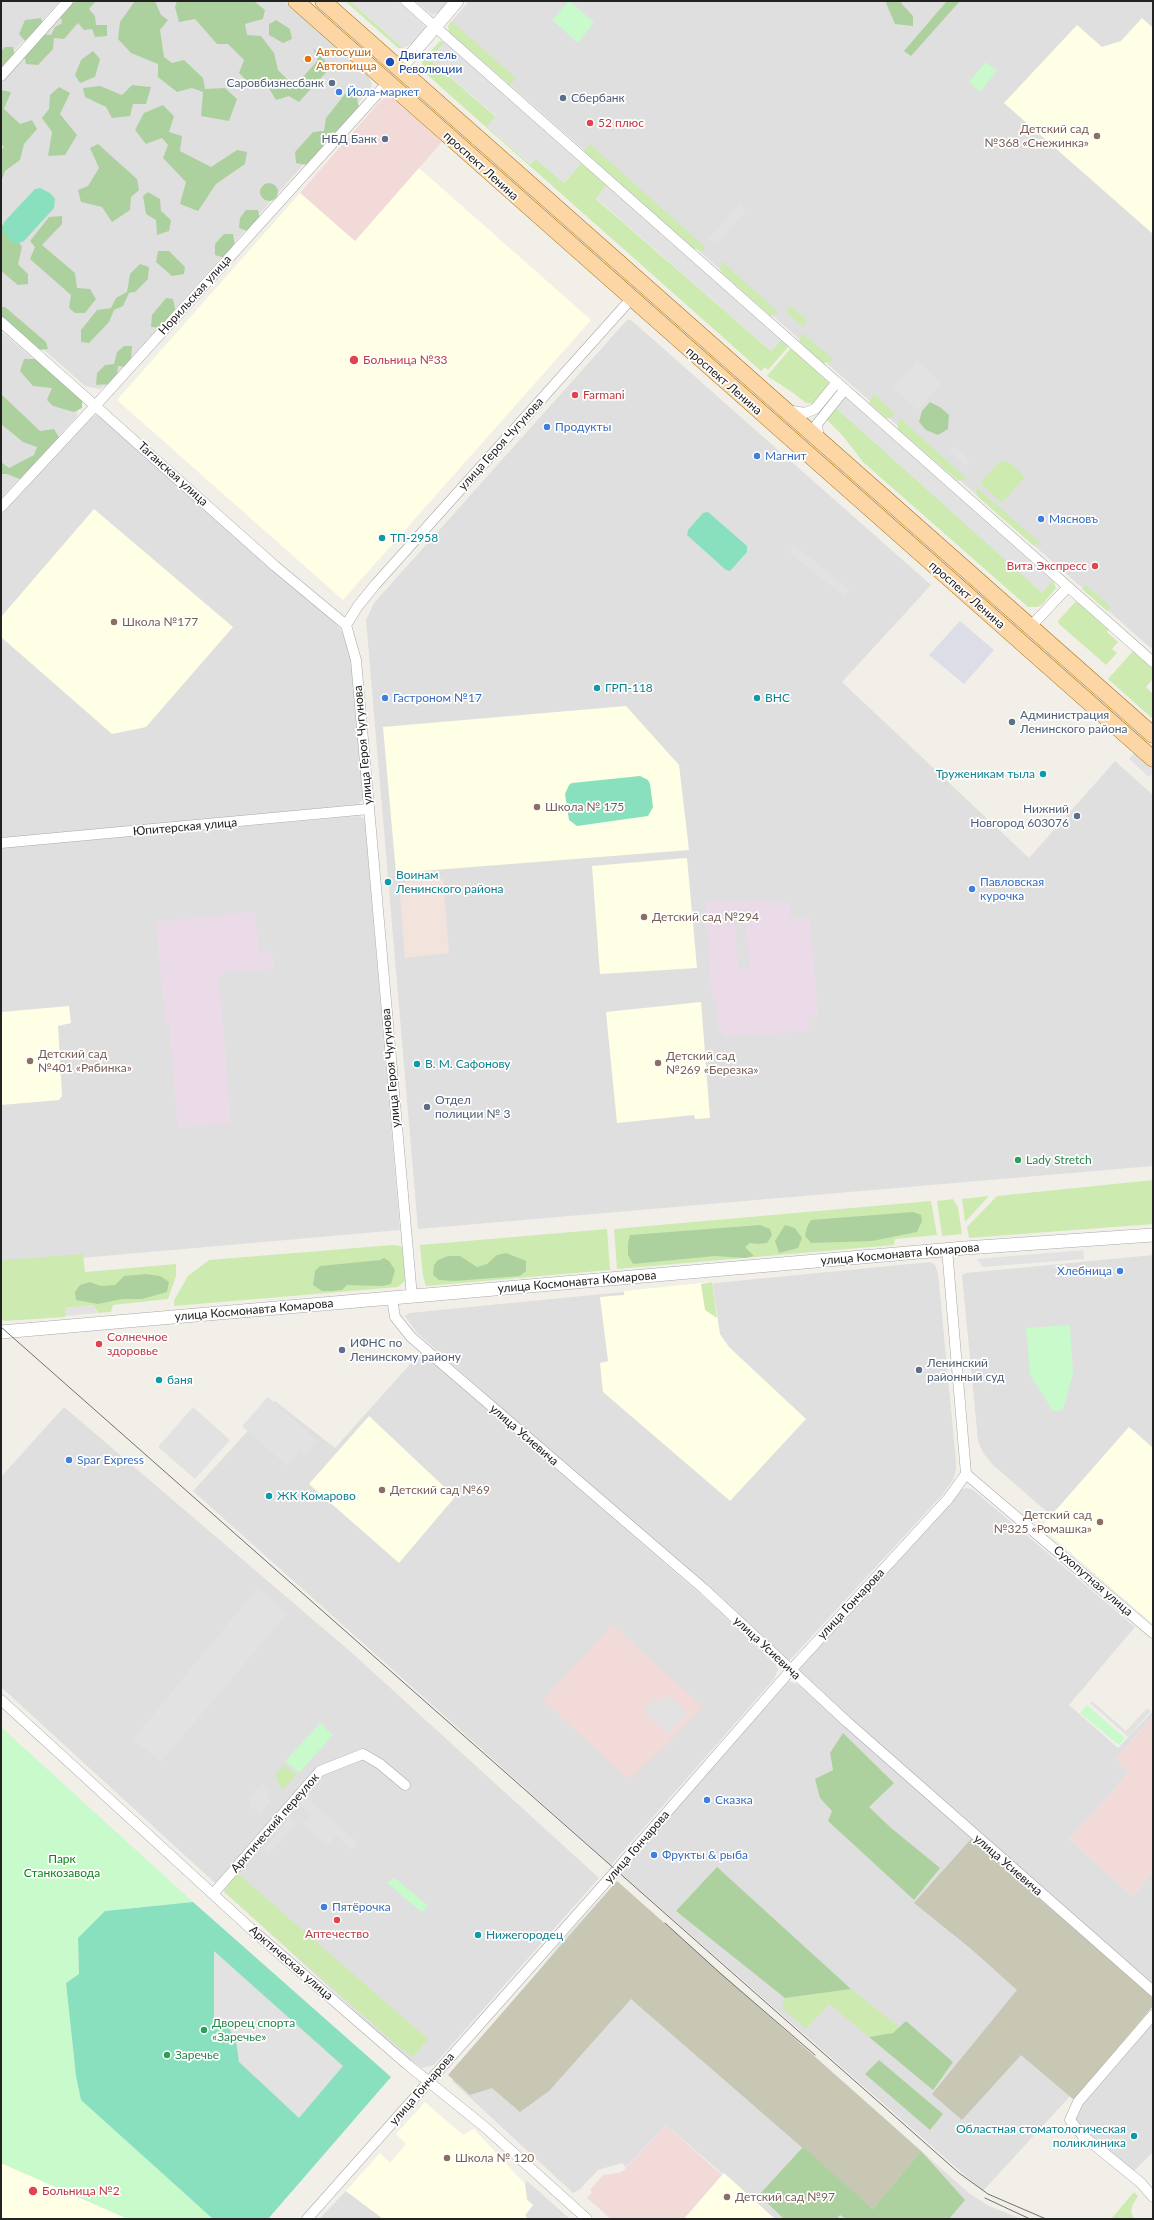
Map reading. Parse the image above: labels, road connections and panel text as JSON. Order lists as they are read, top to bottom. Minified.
{"streets":{"main road":["проспект Ленина"],"street":["Норильская улица","улица Героя Чугунова","Таганская улица","Юпитерская улица","улица Космонавта Комарова","улица Усиевича","Сухопутная улица","улица Гончарова","Арктический переулок","Арктическая улица"]},"crossings":[["проспект Ленина","Норильская улица"],["проспект Ленина","улица Героя Чугунова"],["Норильская улица","Таганская улица"],["улица Героя Чугунова","Таганская улица"],["улица Героя Чугунова","Юпитерская улица"],["улица Героя Чугунова","улица Космонавта Комарова"],["улица Космонавта Комарова","улица Усиевича"],["улица Усиевича","улица Гончарова"],["Сухопутная улица","улица Гончарова"],["улица Гончарова","Арктическая улица"],["Арктический переулок","Арктическая улица"]],"parks":["Парк Станкозавода"],"places":["Автосуши Автопицца","Двигатель Революции","Саровбизнесбанк","Йола-маркет","Сбербанк","52 плюс","Детский сад №368 «Снежинка»","НБД Банк","Больница №33","Farmani","Продукты","Магнит","Мясновъ","ТП-2958","Вита Экспресс","Школа №177","ГРП-118","Гастроном №17","ВНС","Администрация Ленинского района","Труженикам тыла","Школа № 175","Нижний Новгород 603076","Воинам Ленинского района","Павловская курочка","Детский сад №294","Детский сад №401 «Рябинка»","Детский сад №269 «Березка»","В. М. Сафонову","Отдел полиции № 3","Lady Stretch","Хлебница","Солнечное здоровье","ИФНС по Ленинскому району","Ленинский районный суд","баня","Spar Express","Детский сад №69","ЖК Комарово","Детский сад №325 «Ромашка»","Сказка","Фрукты & рыба","Пятёрочка","Аптечество","Нижегородец","Дворец спорта «Заречье»","Заречье","Областная стоматологическая поликлиника","Школа № 120","Больница №2","Детский сад №97"]}
